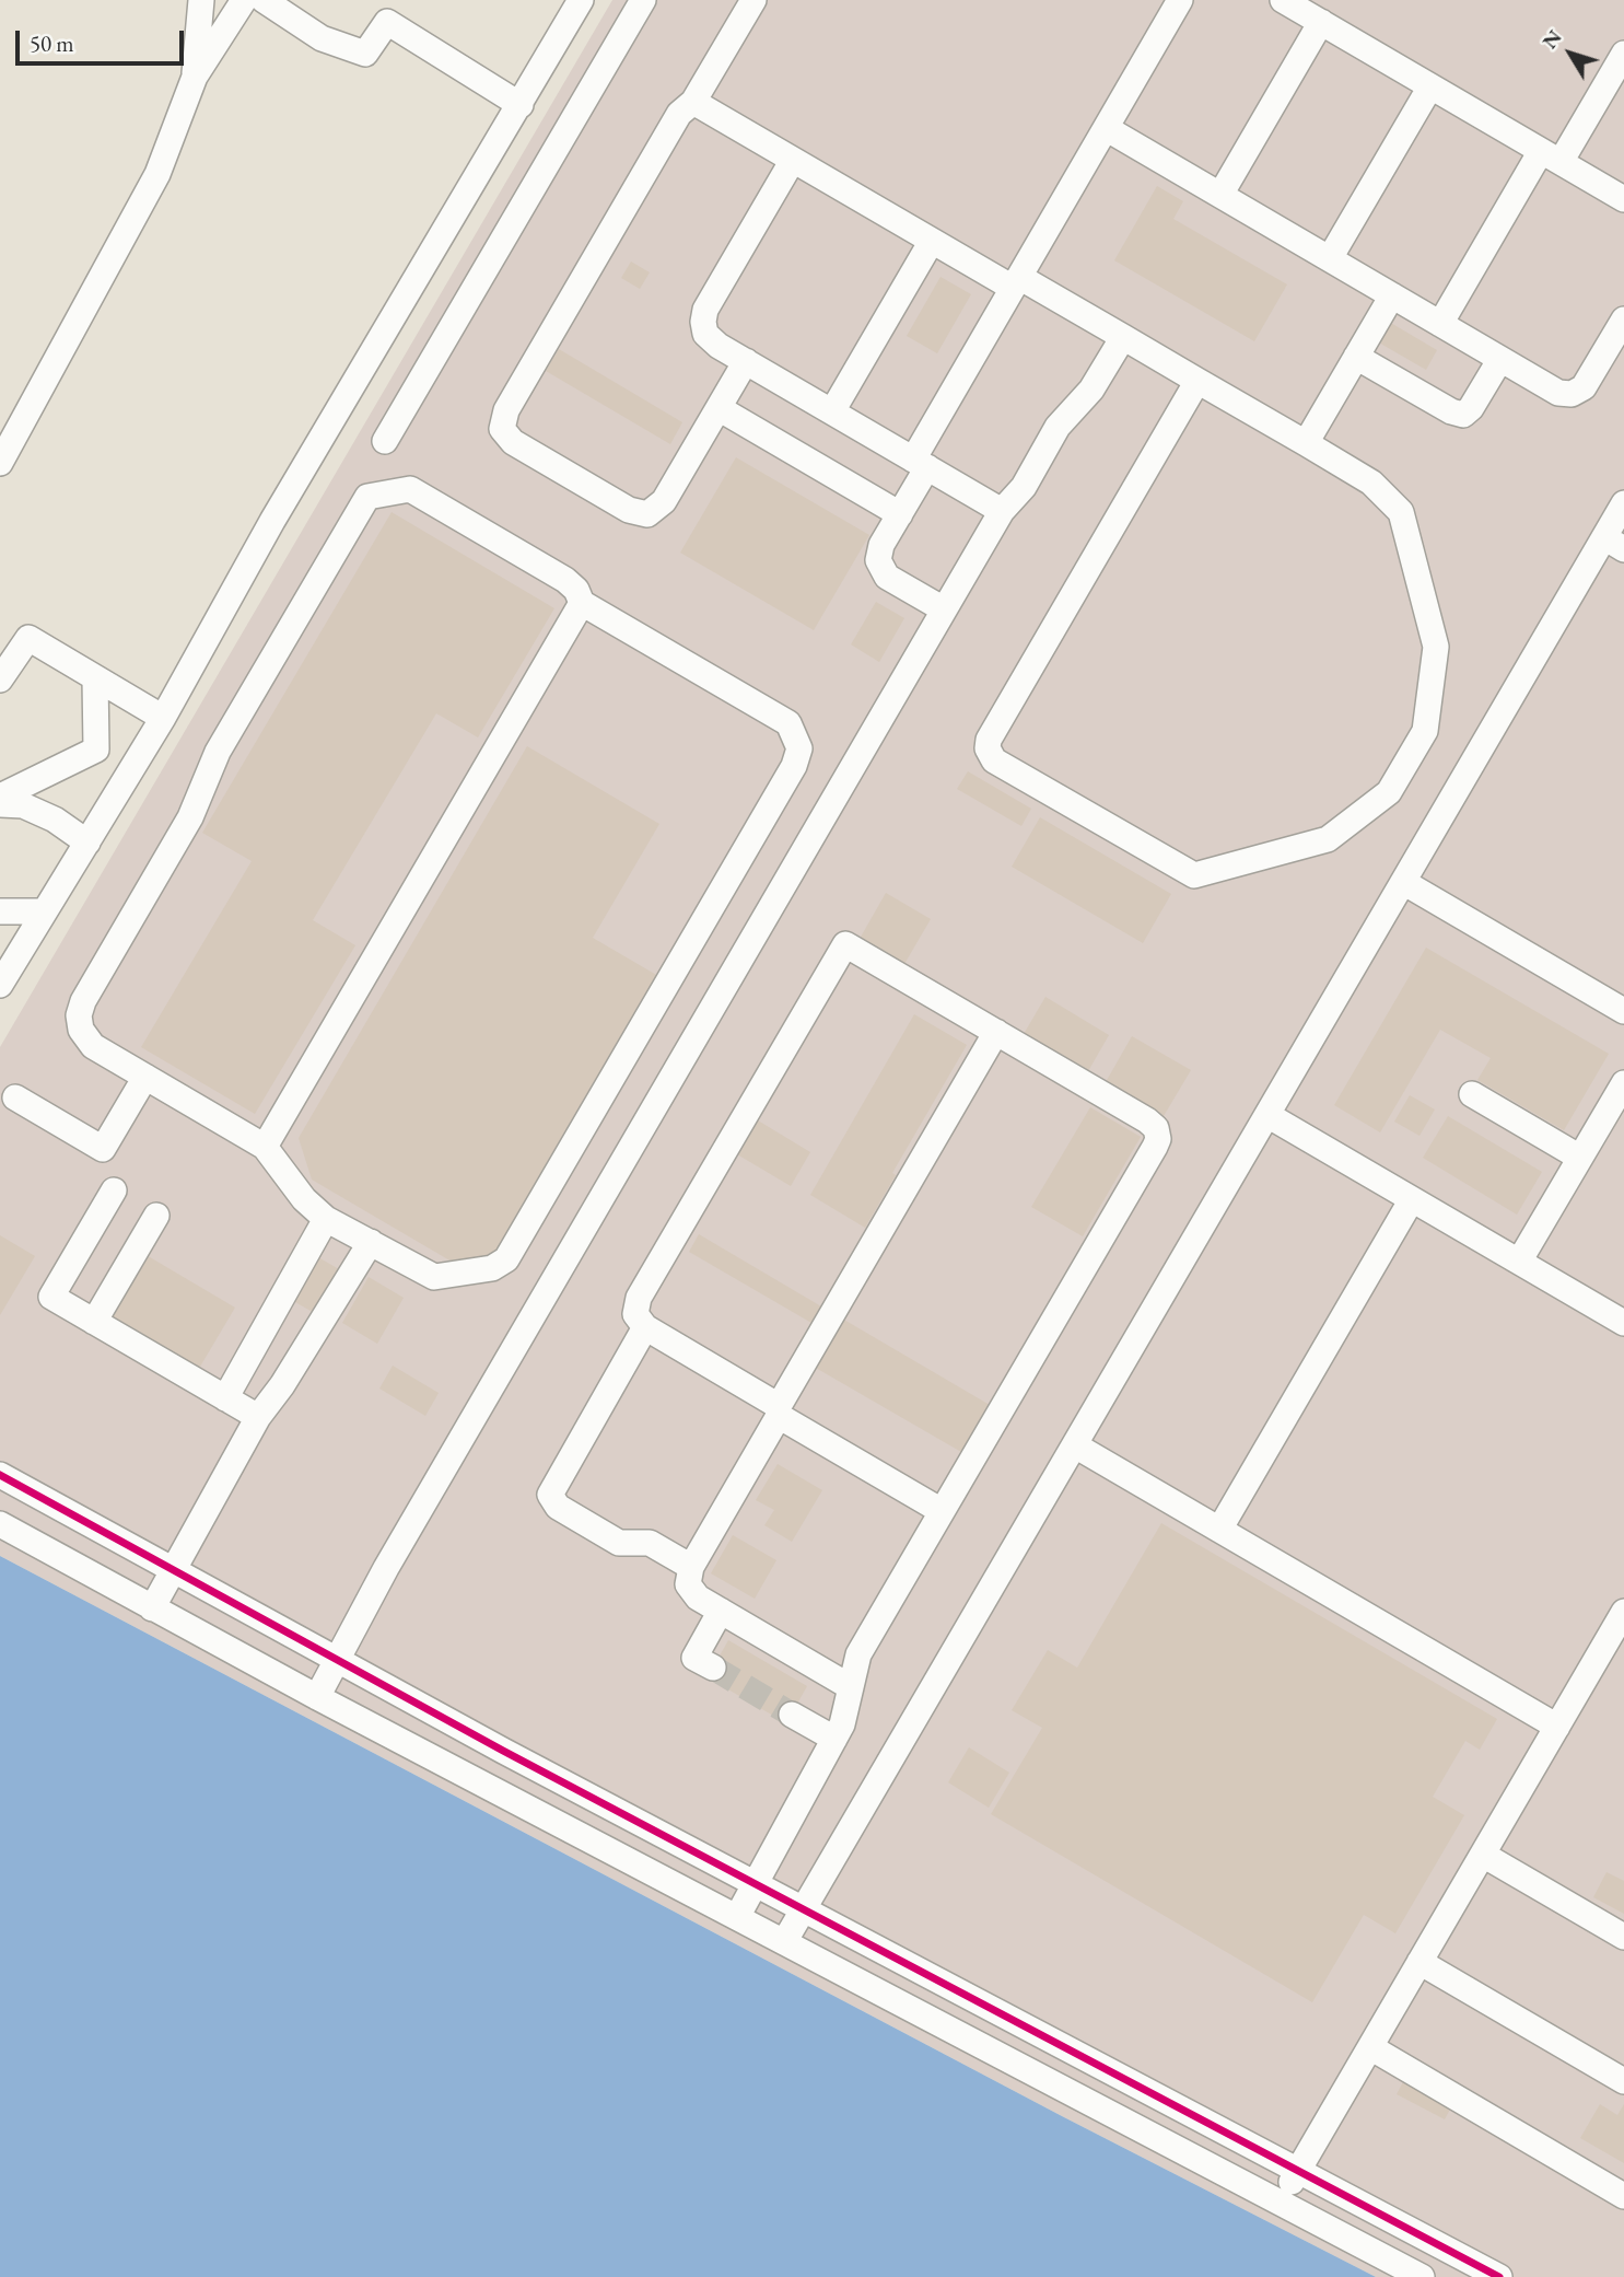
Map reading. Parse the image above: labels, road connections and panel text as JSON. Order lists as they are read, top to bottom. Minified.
{"scale_bar":"50 m","north":"top left"}
